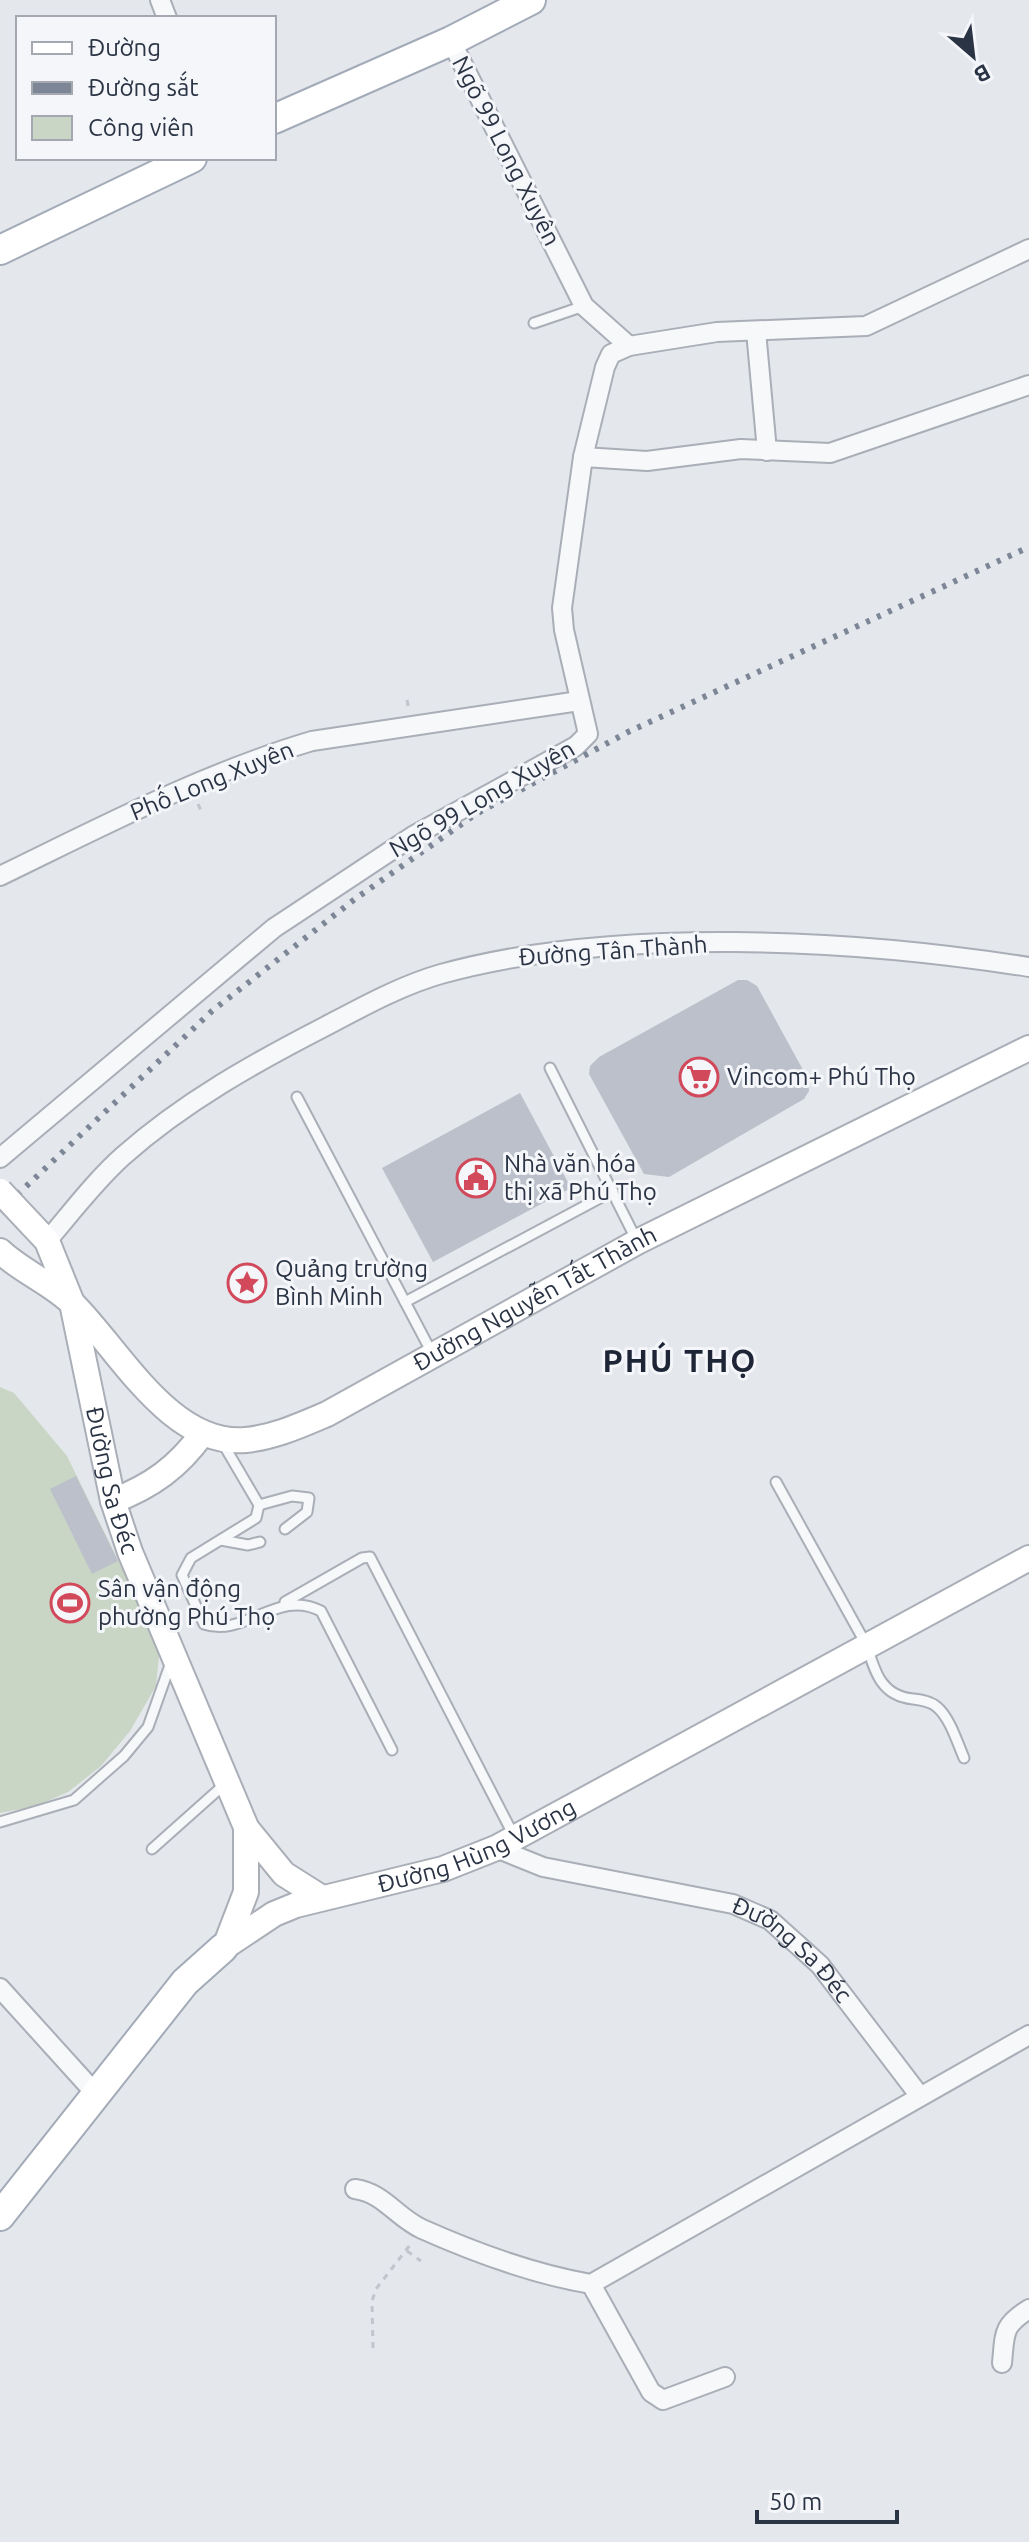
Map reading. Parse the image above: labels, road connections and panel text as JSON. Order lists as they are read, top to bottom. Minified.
{"streets":{"main road":["Đường Nguyễn Tất Thành","Đường Sa Đéc","Đường Hùng Vương"],"street":["Ngõ 99 Long Xuyên","Phố Long Xuyên","Đường Tân Thành"]},"crossings":[["Ngõ 99 Long Xuyên","Phố Long Xuyên"],["Đường Sa Đéc","Đường Hùng Vương"]],"districts":["PHÚ THỌ"],"places":{"supermarket":["Vincom+ Phú Thọ"],"public building":["Nhà văn hóa thị xã Phú Thọ"],"place":["Quảng trường Bình Minh"],"sports":["Sân vận động phường Phú Thọ"]},"legend":["Đường","Đường sắt","Công viên"],"scale_bar":"50 m","north":"bottom right"}
